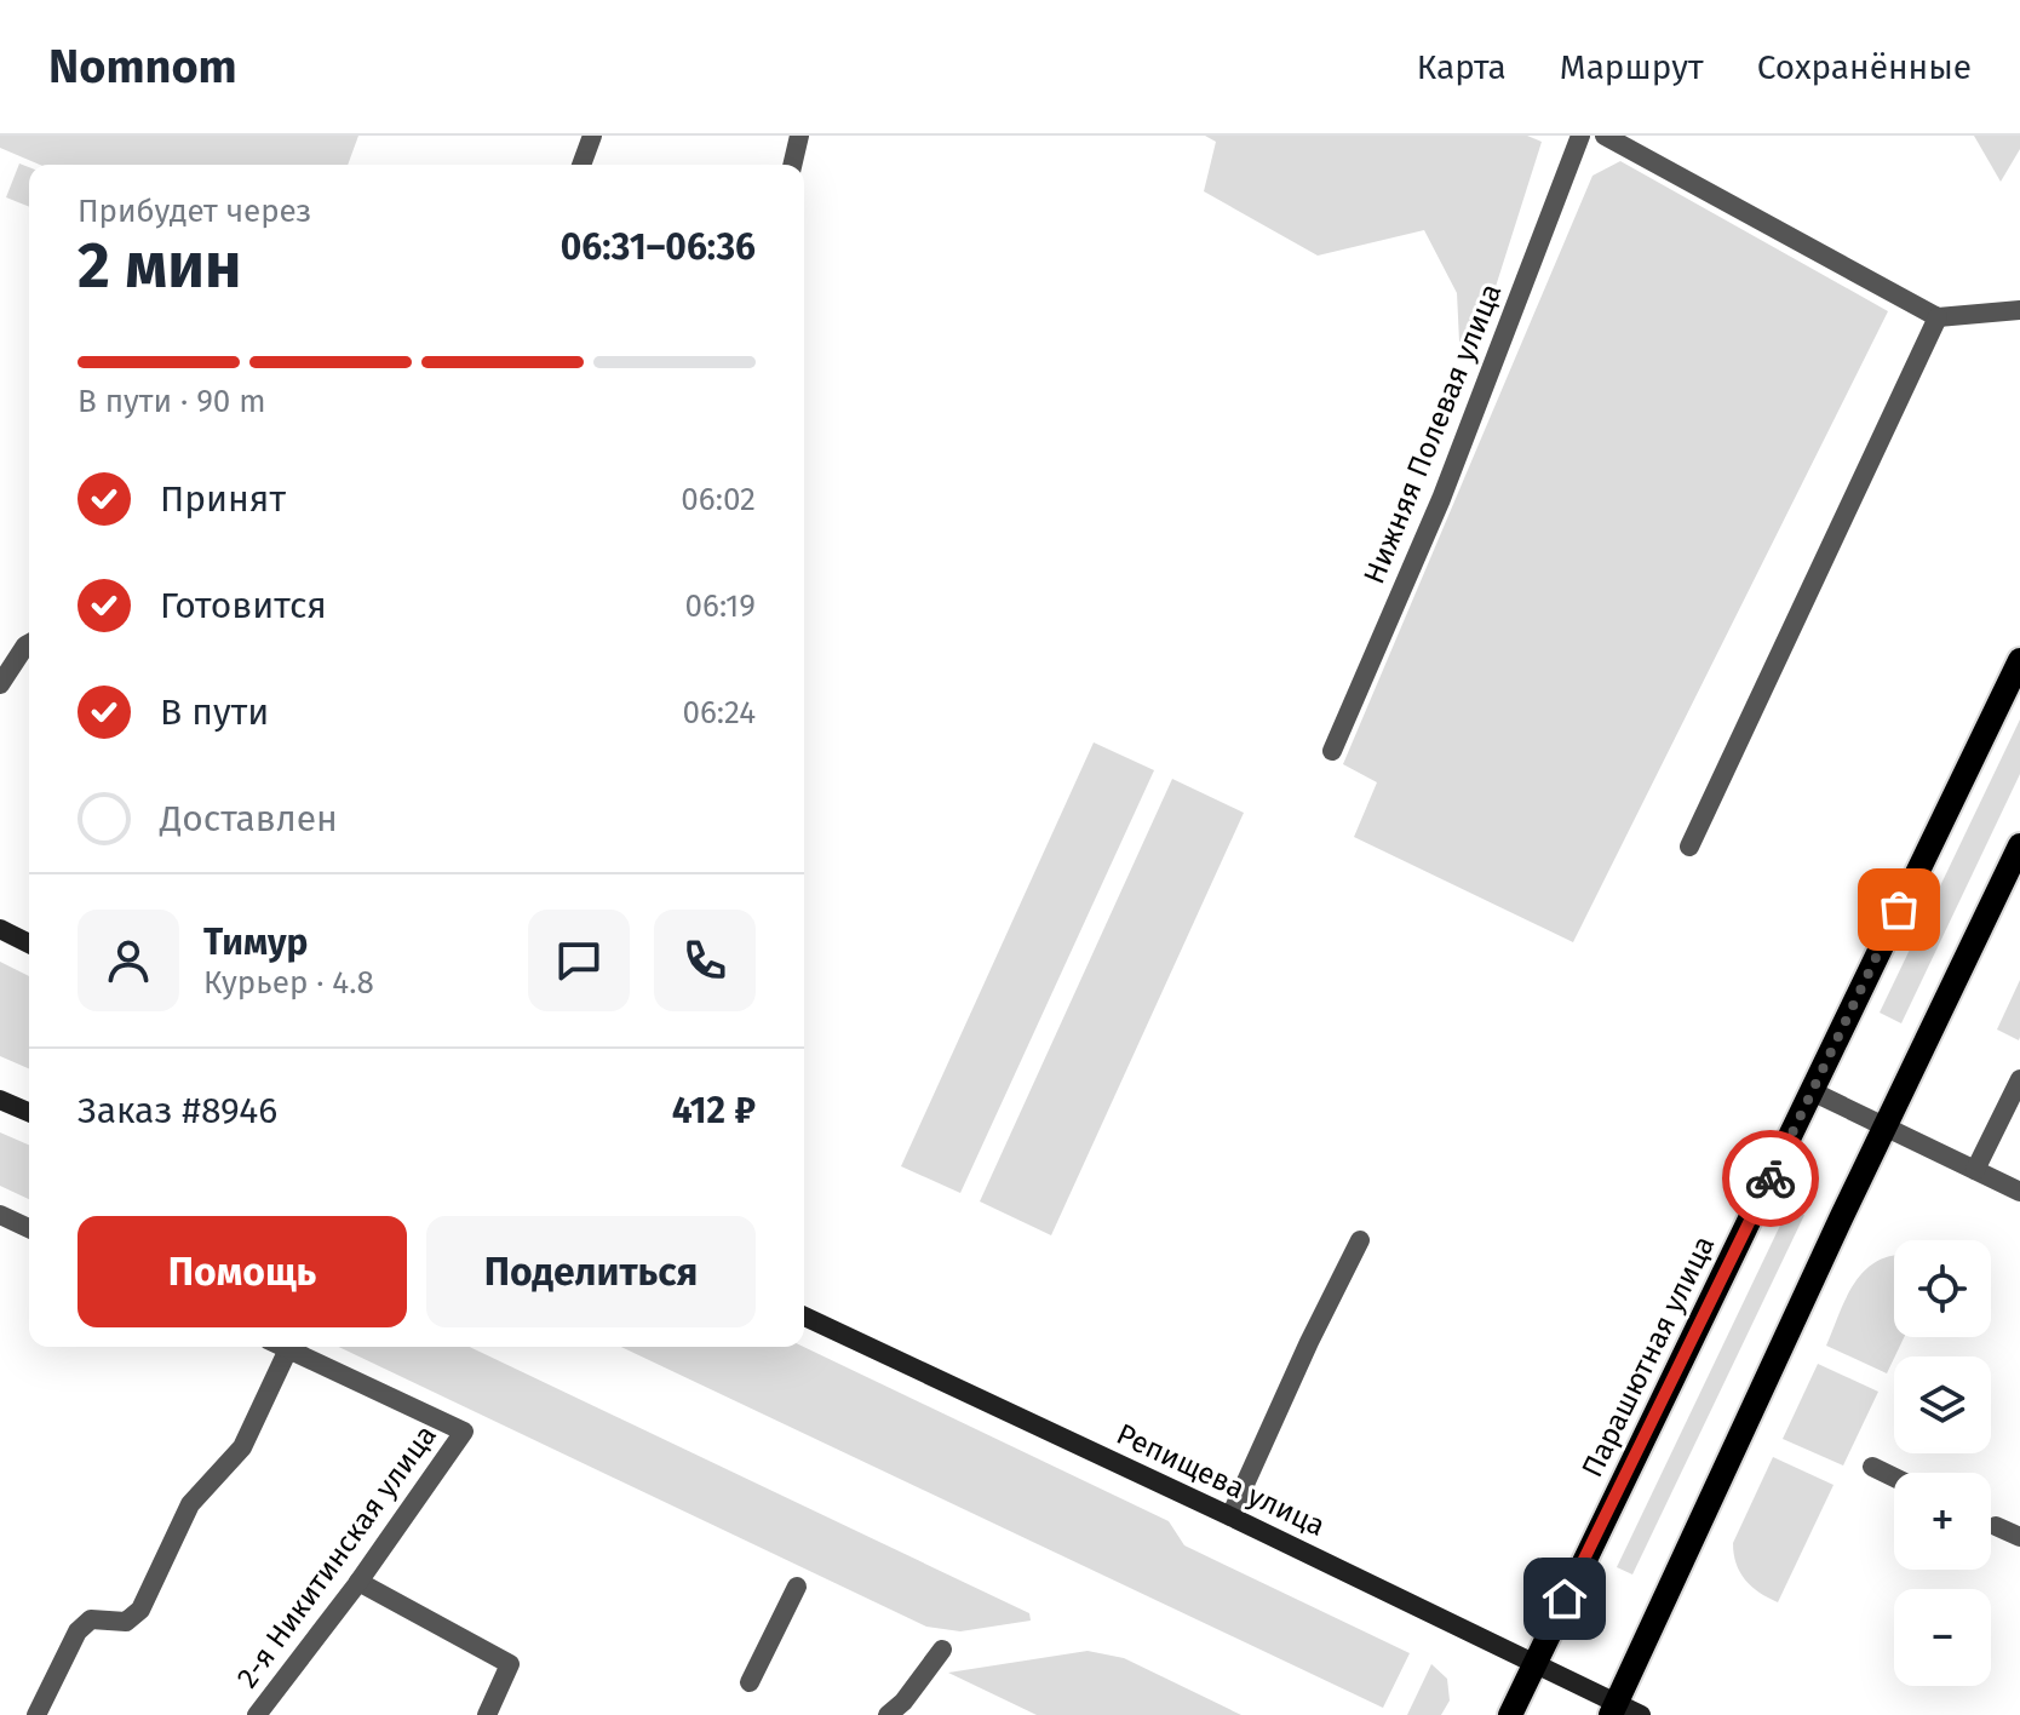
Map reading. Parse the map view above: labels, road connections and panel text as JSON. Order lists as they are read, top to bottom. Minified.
{"streets":{"main road":["Парашютная улица","Репищева улица"],"street":["Нижняя Полевая улица","2-я Никитинская улица"]},"crossings":[["Парашютная улица","Репищева улица"]],"page":{"header":"Nomnom","nav":["Карта","Маршрут","Сохранённые"],"heading":["2 мин","Прибудет через","06:31–06:36"],"panel":["Тимур","Курьер · 4.8","Заказ #8946","412 ₽"],"bar":"В пути · 90 m","list":[["Принят","06:02"],["Готовится","06:19"],["В пути","06:24"],"Доставлен"],"buttons":["Помощь","Поделиться"],"map_buttons":["+","−"]}}
